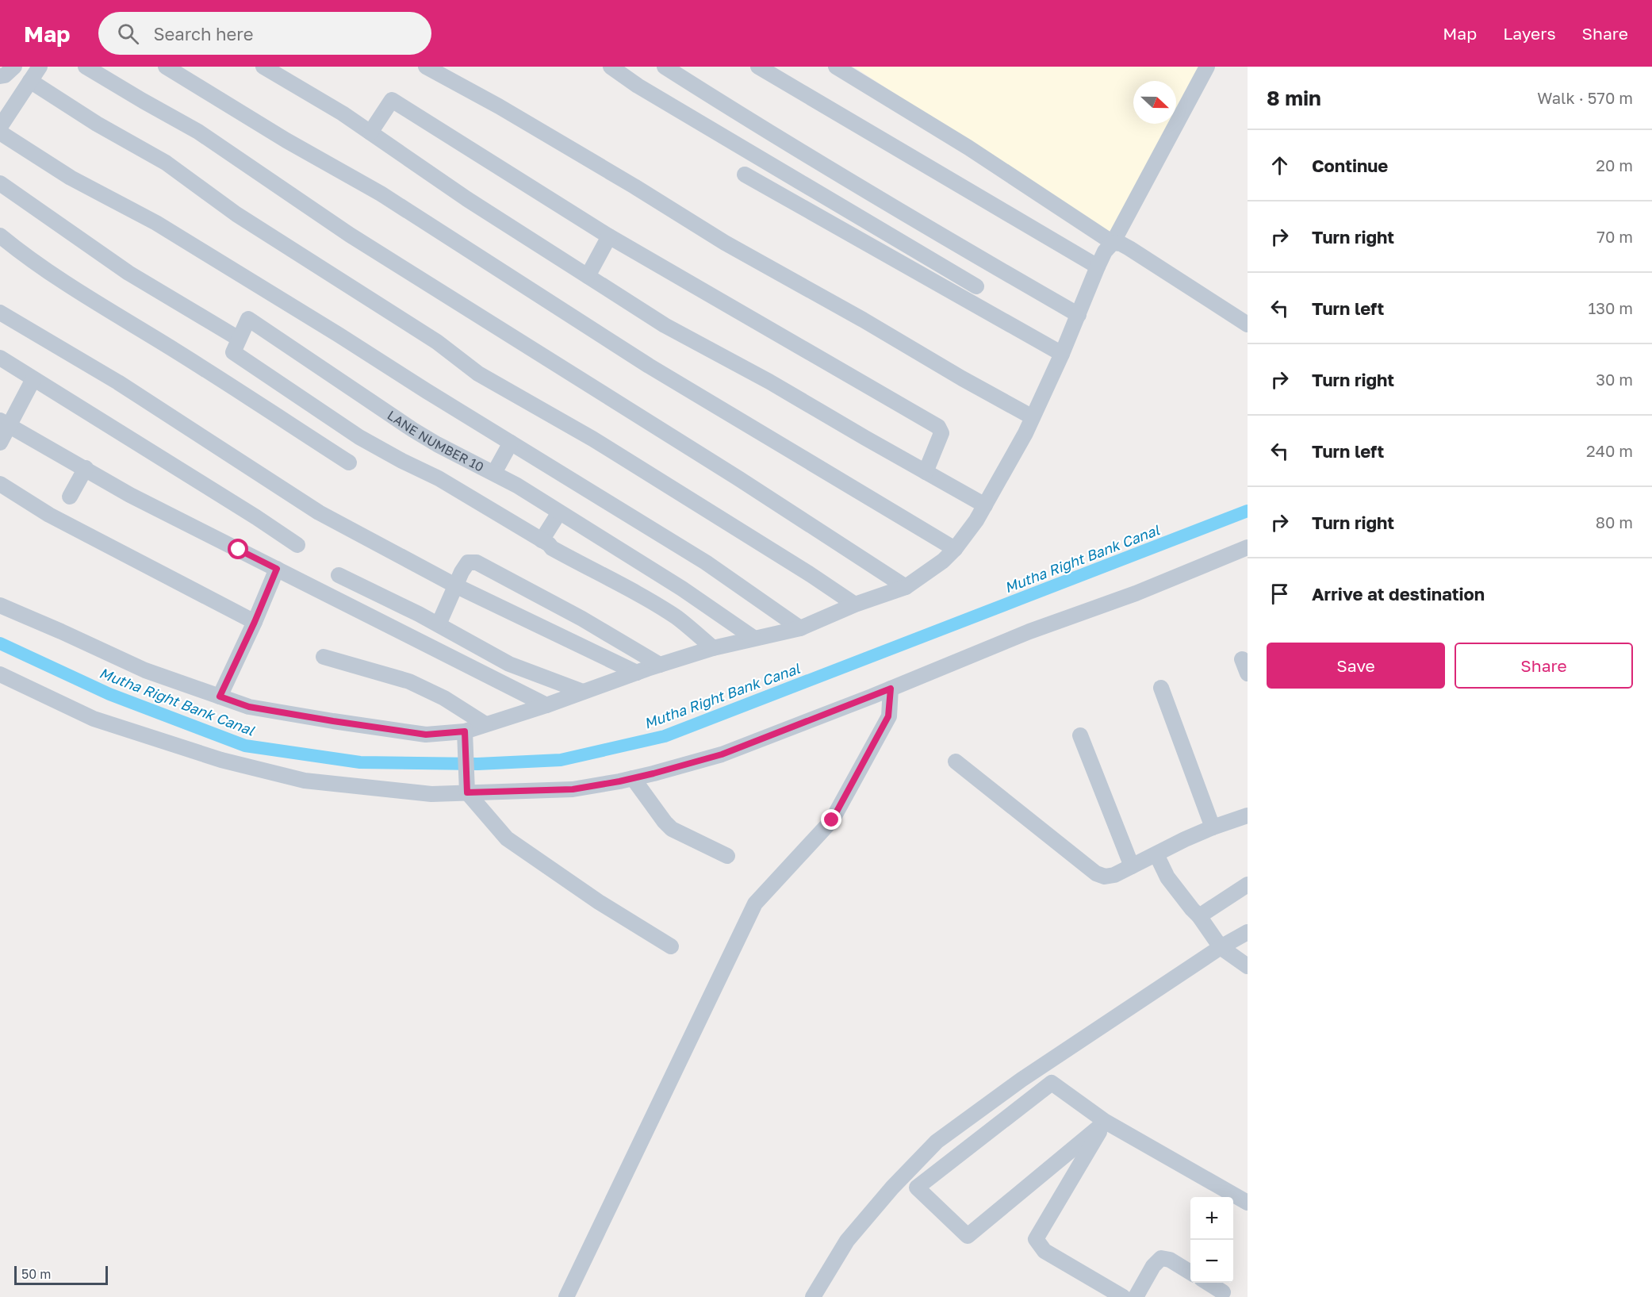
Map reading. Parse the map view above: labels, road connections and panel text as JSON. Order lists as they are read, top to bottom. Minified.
{"streets":{"street":["LANE NUMBER 10"]},"water":["Mutha Right Bank Canal"],"scale_bar":"50 m","north":"right","page":{"header":"Map","search":"Search here","nav":["Map","Layers","Share"],"heading":["8 min","Walk · 570 m"],"list":[["Continue","20 m"],["Turn right","70 m"],["Turn left","130 m"],["Turn right","30 m"],["Turn left","240 m"],["Turn right","80 m"],"Arrive at destination"],"buttons":["Save","Share"],"map_buttons":["+","−"],"scale":"50 m"}}
